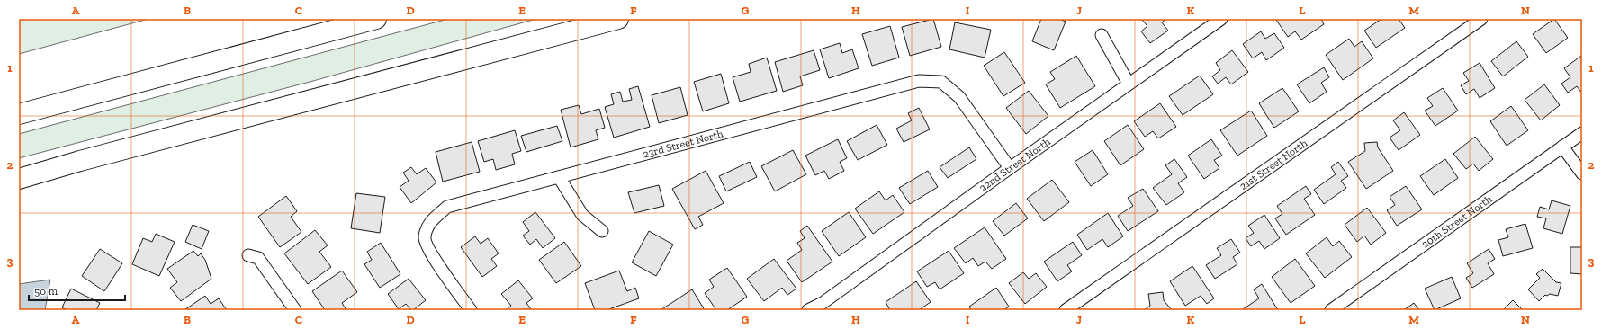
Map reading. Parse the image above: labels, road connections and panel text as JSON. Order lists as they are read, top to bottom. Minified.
{"streets":{"street":["23rd Street North","22nd Street North","21st Street North","20th Street North"]},"crossings":[["23rd Street North","22nd Street North"]],"scale_bar":"50 m","grid":{"columns":["A","B","C","D","E","F","G","H","I","J","K","L","M","N"],"rows":["1","2","3"]}}
